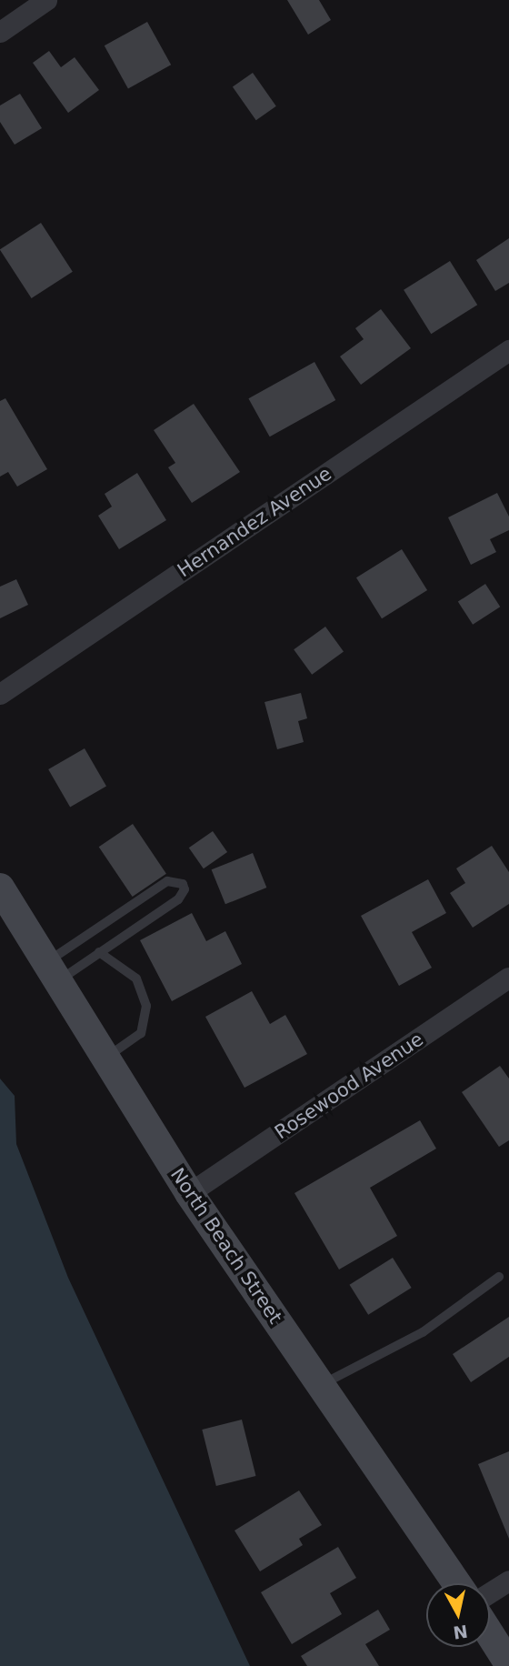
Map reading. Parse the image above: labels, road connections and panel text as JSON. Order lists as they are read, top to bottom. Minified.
{"streets":{"street":["Hernandez Avenue","Rosewood Avenue","North Beach Street"]},"crossings":[["Rosewood Avenue","North Beach Street"]],"north":"bottom"}
